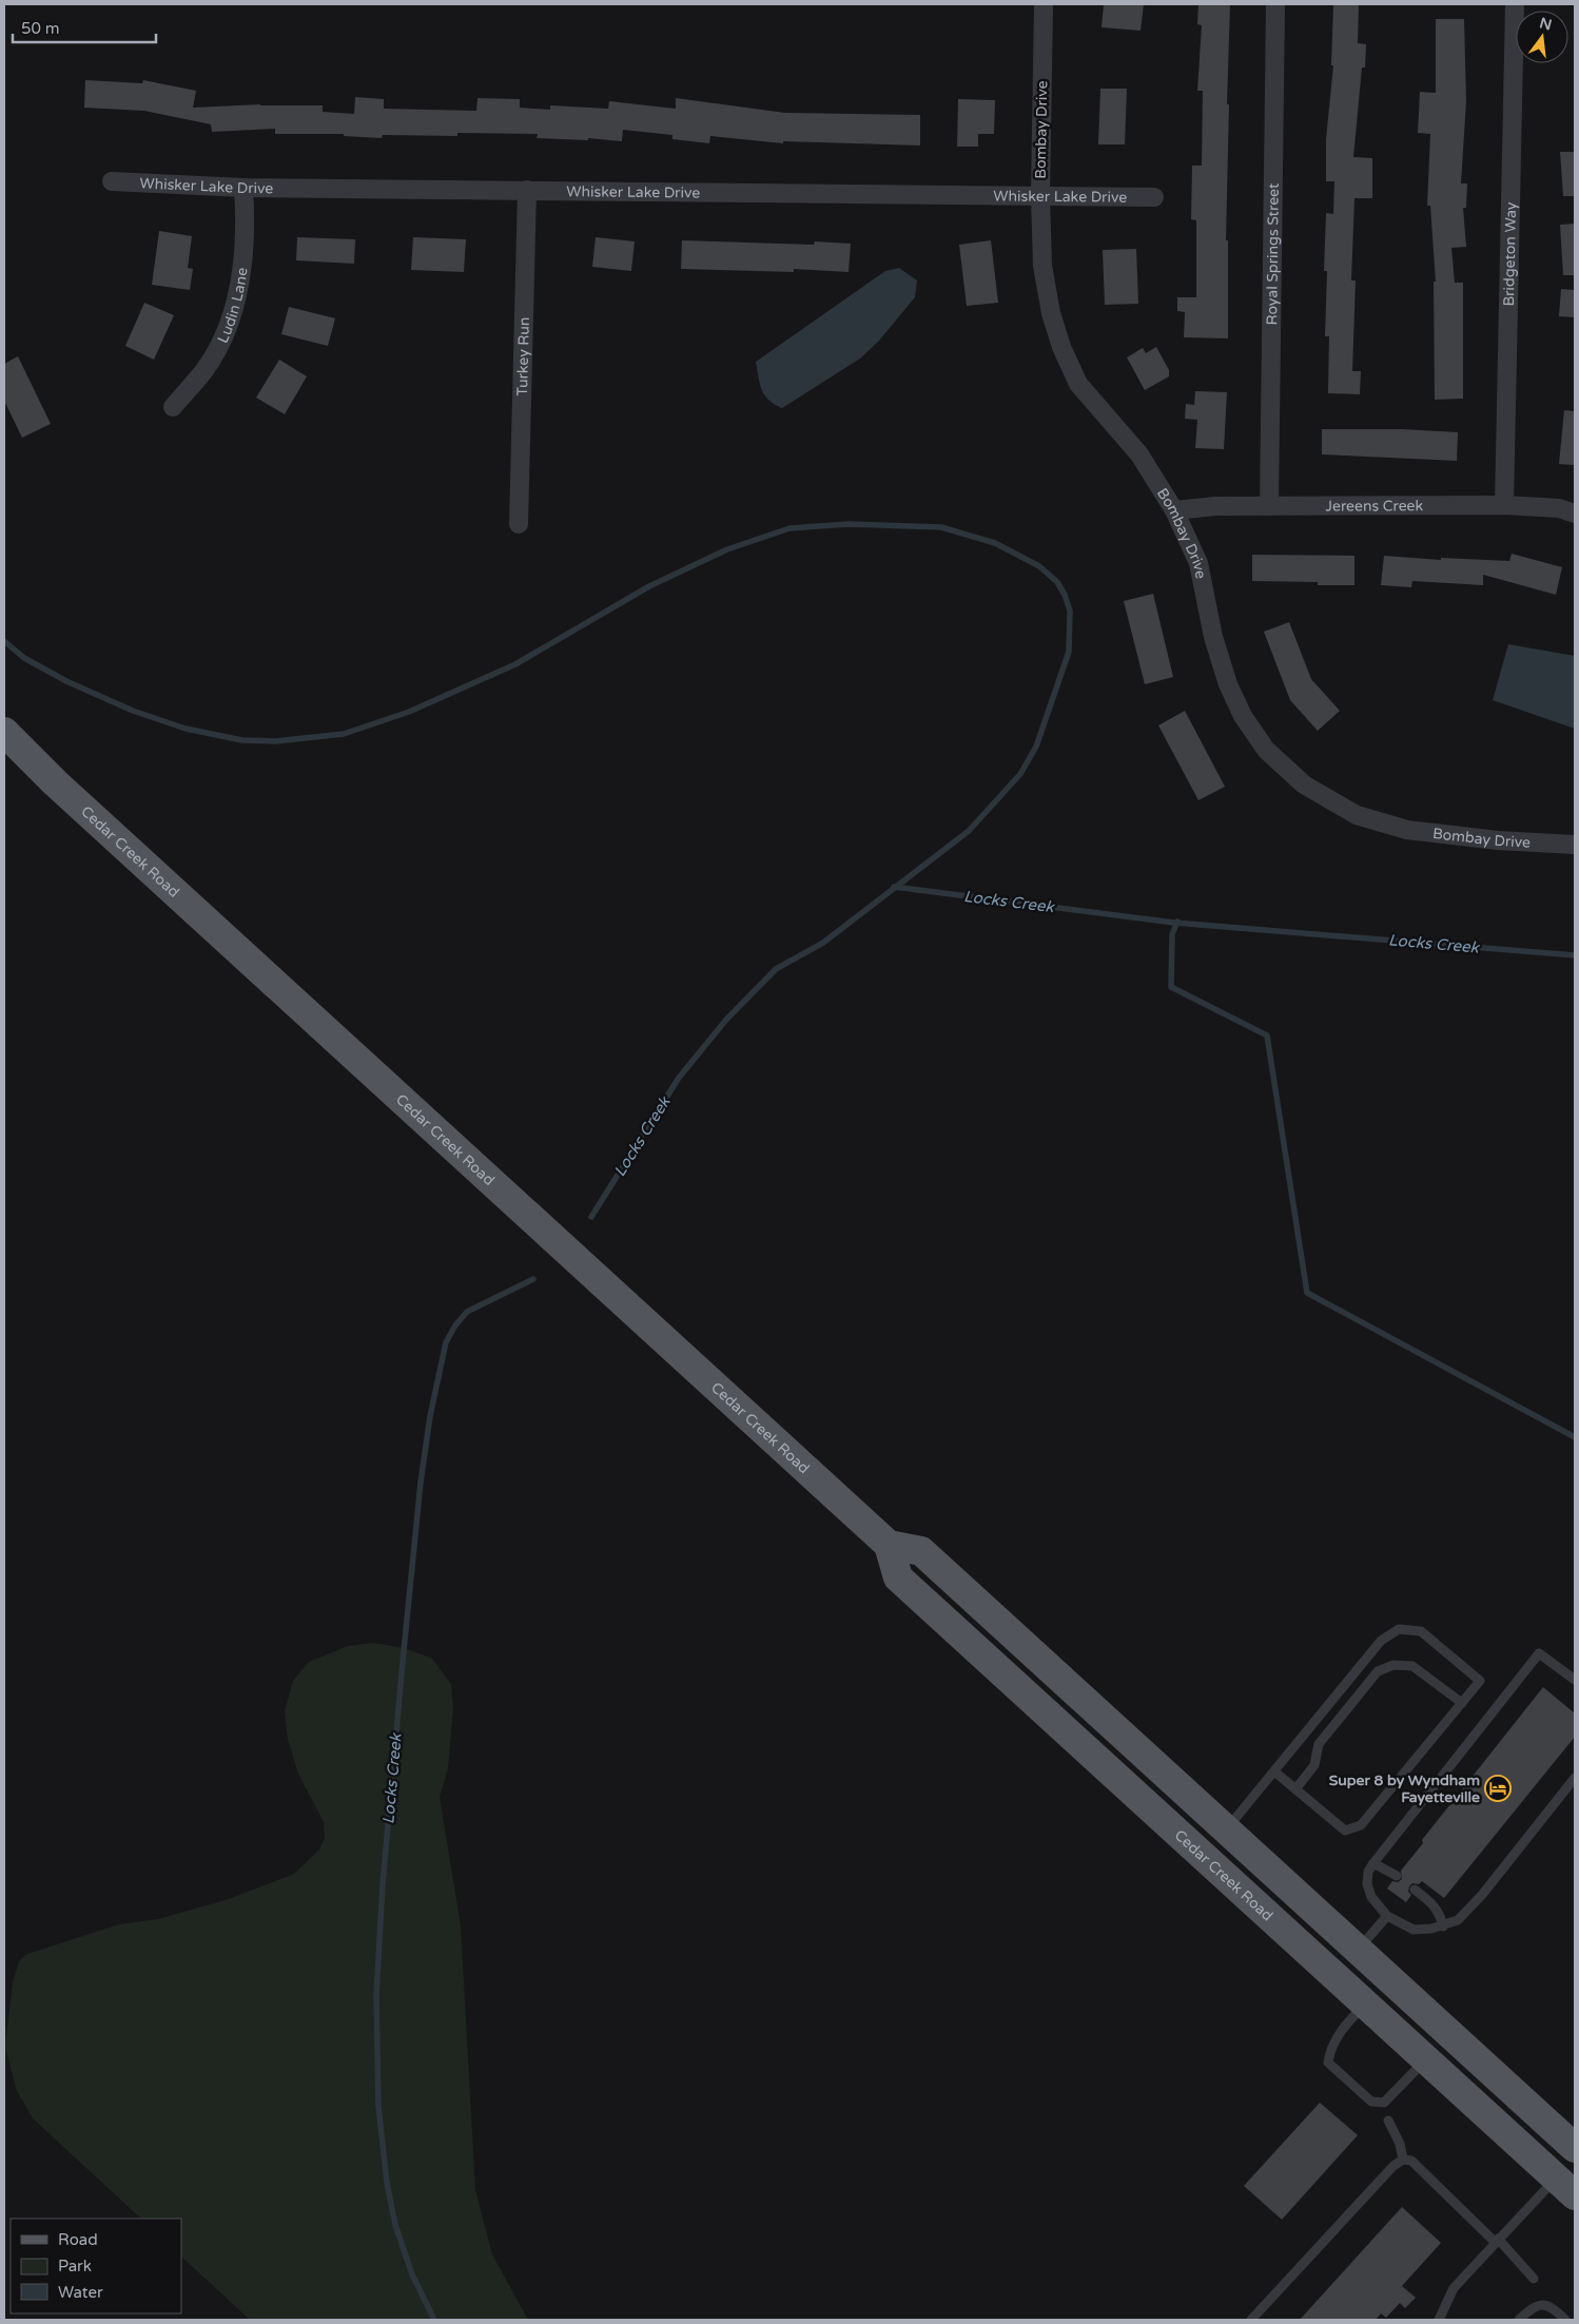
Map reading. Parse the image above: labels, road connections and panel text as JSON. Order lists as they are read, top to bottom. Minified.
{"streets":{"main road":["Cedar Creek Road"],"street":["Bombay Drive","Whisker Lake Drive","Bridgeton Way","Royal Springs Street","Ludin Lane","Turkey Run","Jereens Creek"]},"crossings":[["Bombay Drive","Whisker Lake Drive"],["Bombay Drive","Jereens Creek"],["Whisker Lake Drive","Ludin Lane"],["Whisker Lake Drive","Turkey Run"],["Bridgeton Way","Jereens Creek"],["Royal Springs Street","Jereens Creek"]],"water":["Locks Creek"],"places":{"hotel":["Super 8 by Wyndham Fayetteville"]},"legend":["Road","Park","Water"],"scale_bar":"50 m","north":"top"}
